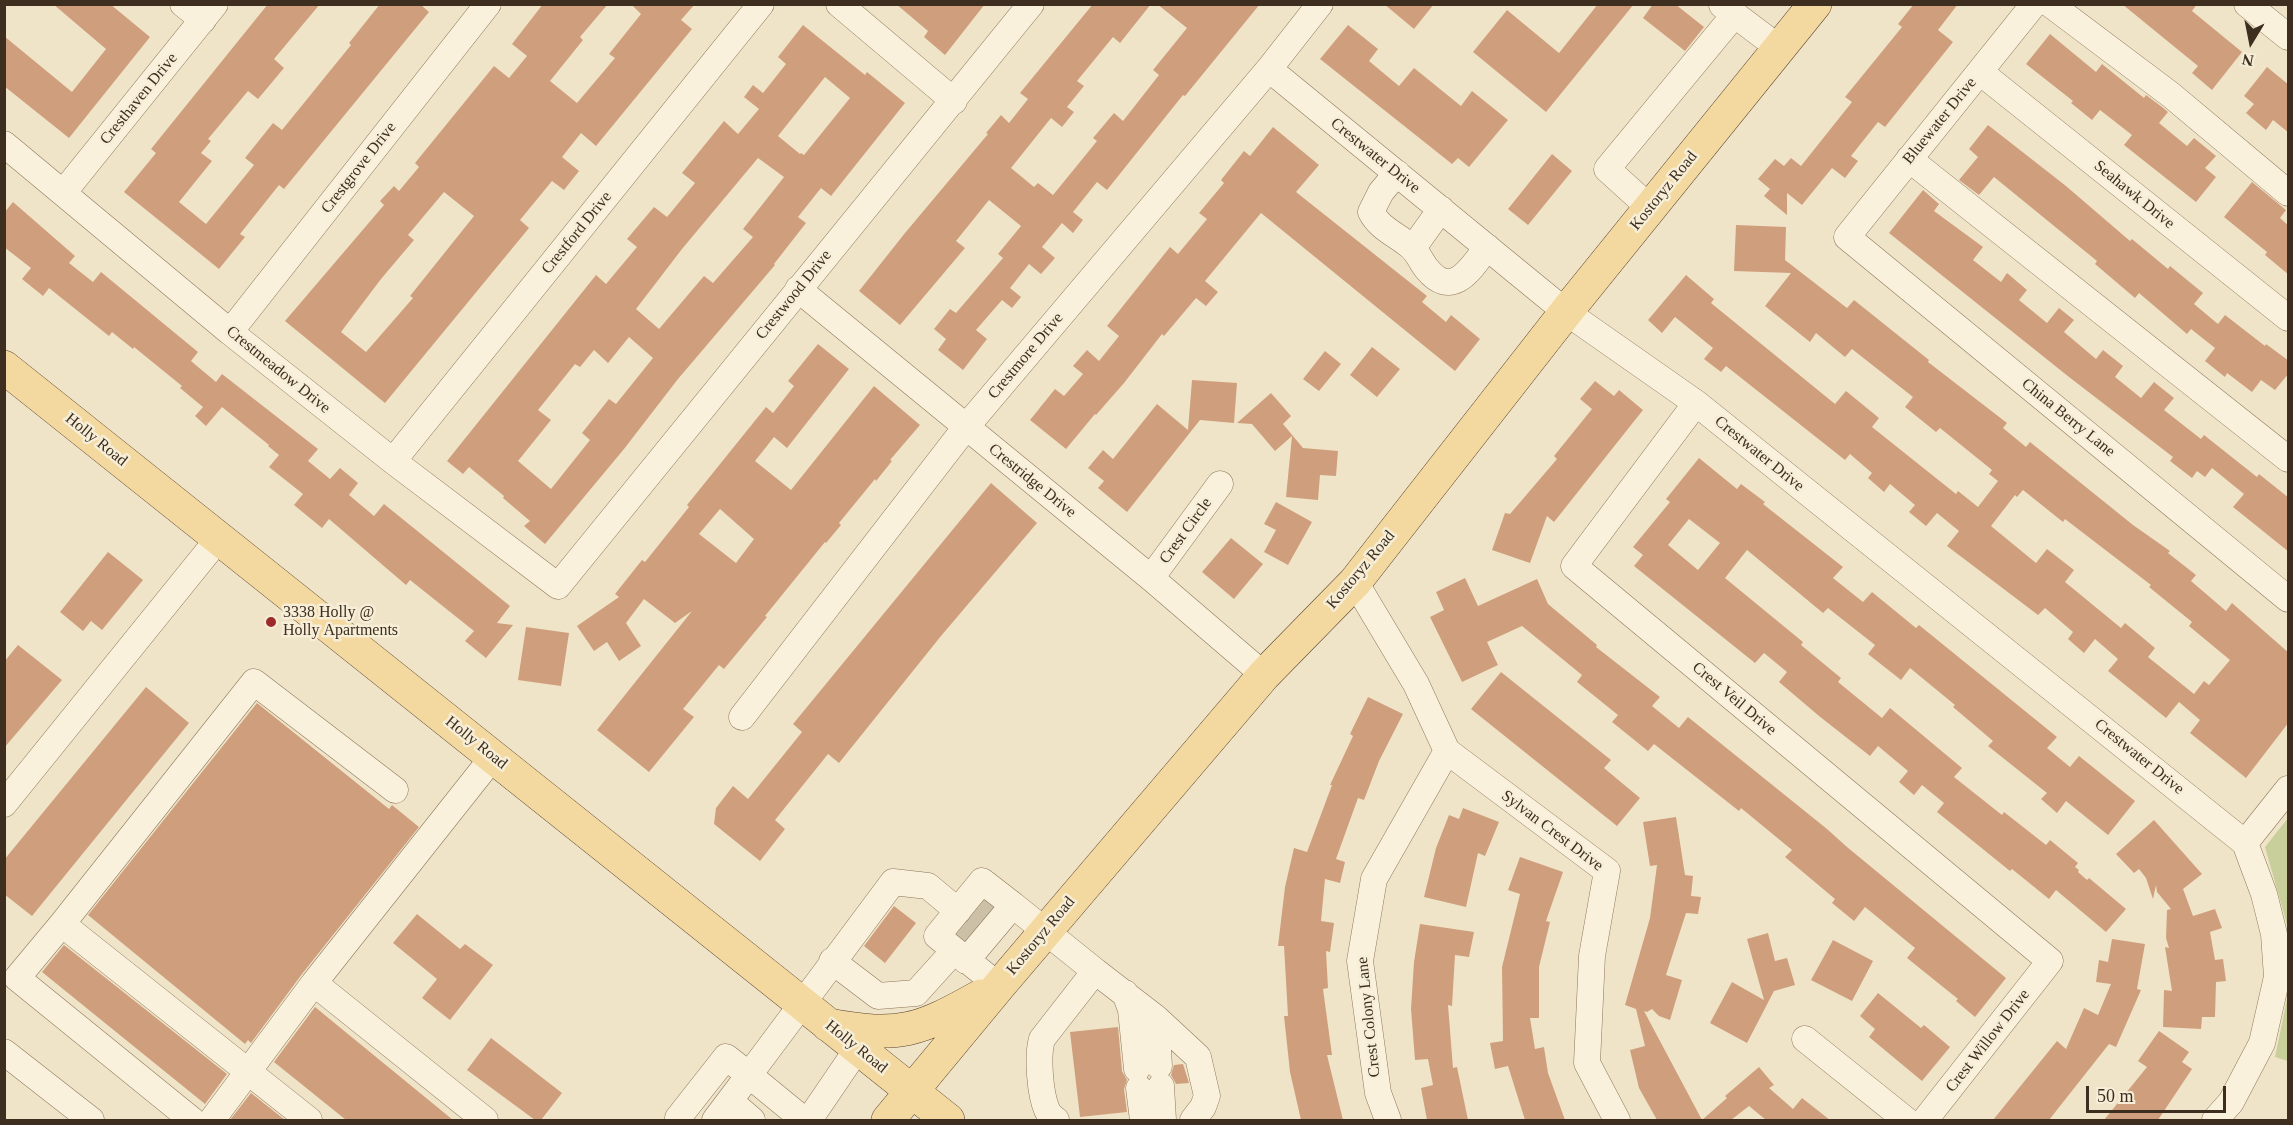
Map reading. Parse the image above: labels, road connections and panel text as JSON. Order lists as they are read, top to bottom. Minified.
{"streets":{"main road":["Kostoryz Road","Holly Road"],"street":["Cresthaven Drive","Bluewater Drive","Crestwater Drive","Crestgrove Drive","Seahawk Drive","Crestford Drive","Crestwood Drive","Crestmore Drive","Crestmeadow Drive","China Berry Lane","Crestridge Drive","Crest Circle","Crest Veil Drive","Sylvan Crest Drive","Crest Colony Lane","Crest Willow Drive"]},"crossings":[["Cresthaven Drive","Crestmeadow Drive"],["Bluewater Drive","Seahawk Drive"],["Bluewater Drive","China Berry Lane"],["Crestwater Drive","Kostoryz Road"],["Crestwater Drive","Crestmore Drive"],["Crestwater Drive","Crest Veil Drive"],["Crestgrove Drive","Crestmeadow Drive"],["Kostoryz Road","Holly Road"],["Kostoryz Road","Crestridge Drive"],["Kostoryz Road","Sylvan Crest Drive"],["Crestford Drive","Crestmeadow Drive"],["Crestwood Drive","Crestmeadow Drive"],["Crestwood Drive","Crestridge Drive"],["Crestmore Drive","Crestridge Drive"],["Crestridge Drive","Crest Circle"],["Crest Veil Drive","Crest Willow Drive"],["Sylvan Crest Drive","Crest Colony Lane"]],"places":["3338 Holly @ Holly Apartments"],"scale_bar":"50 m","north":"bottom"}
